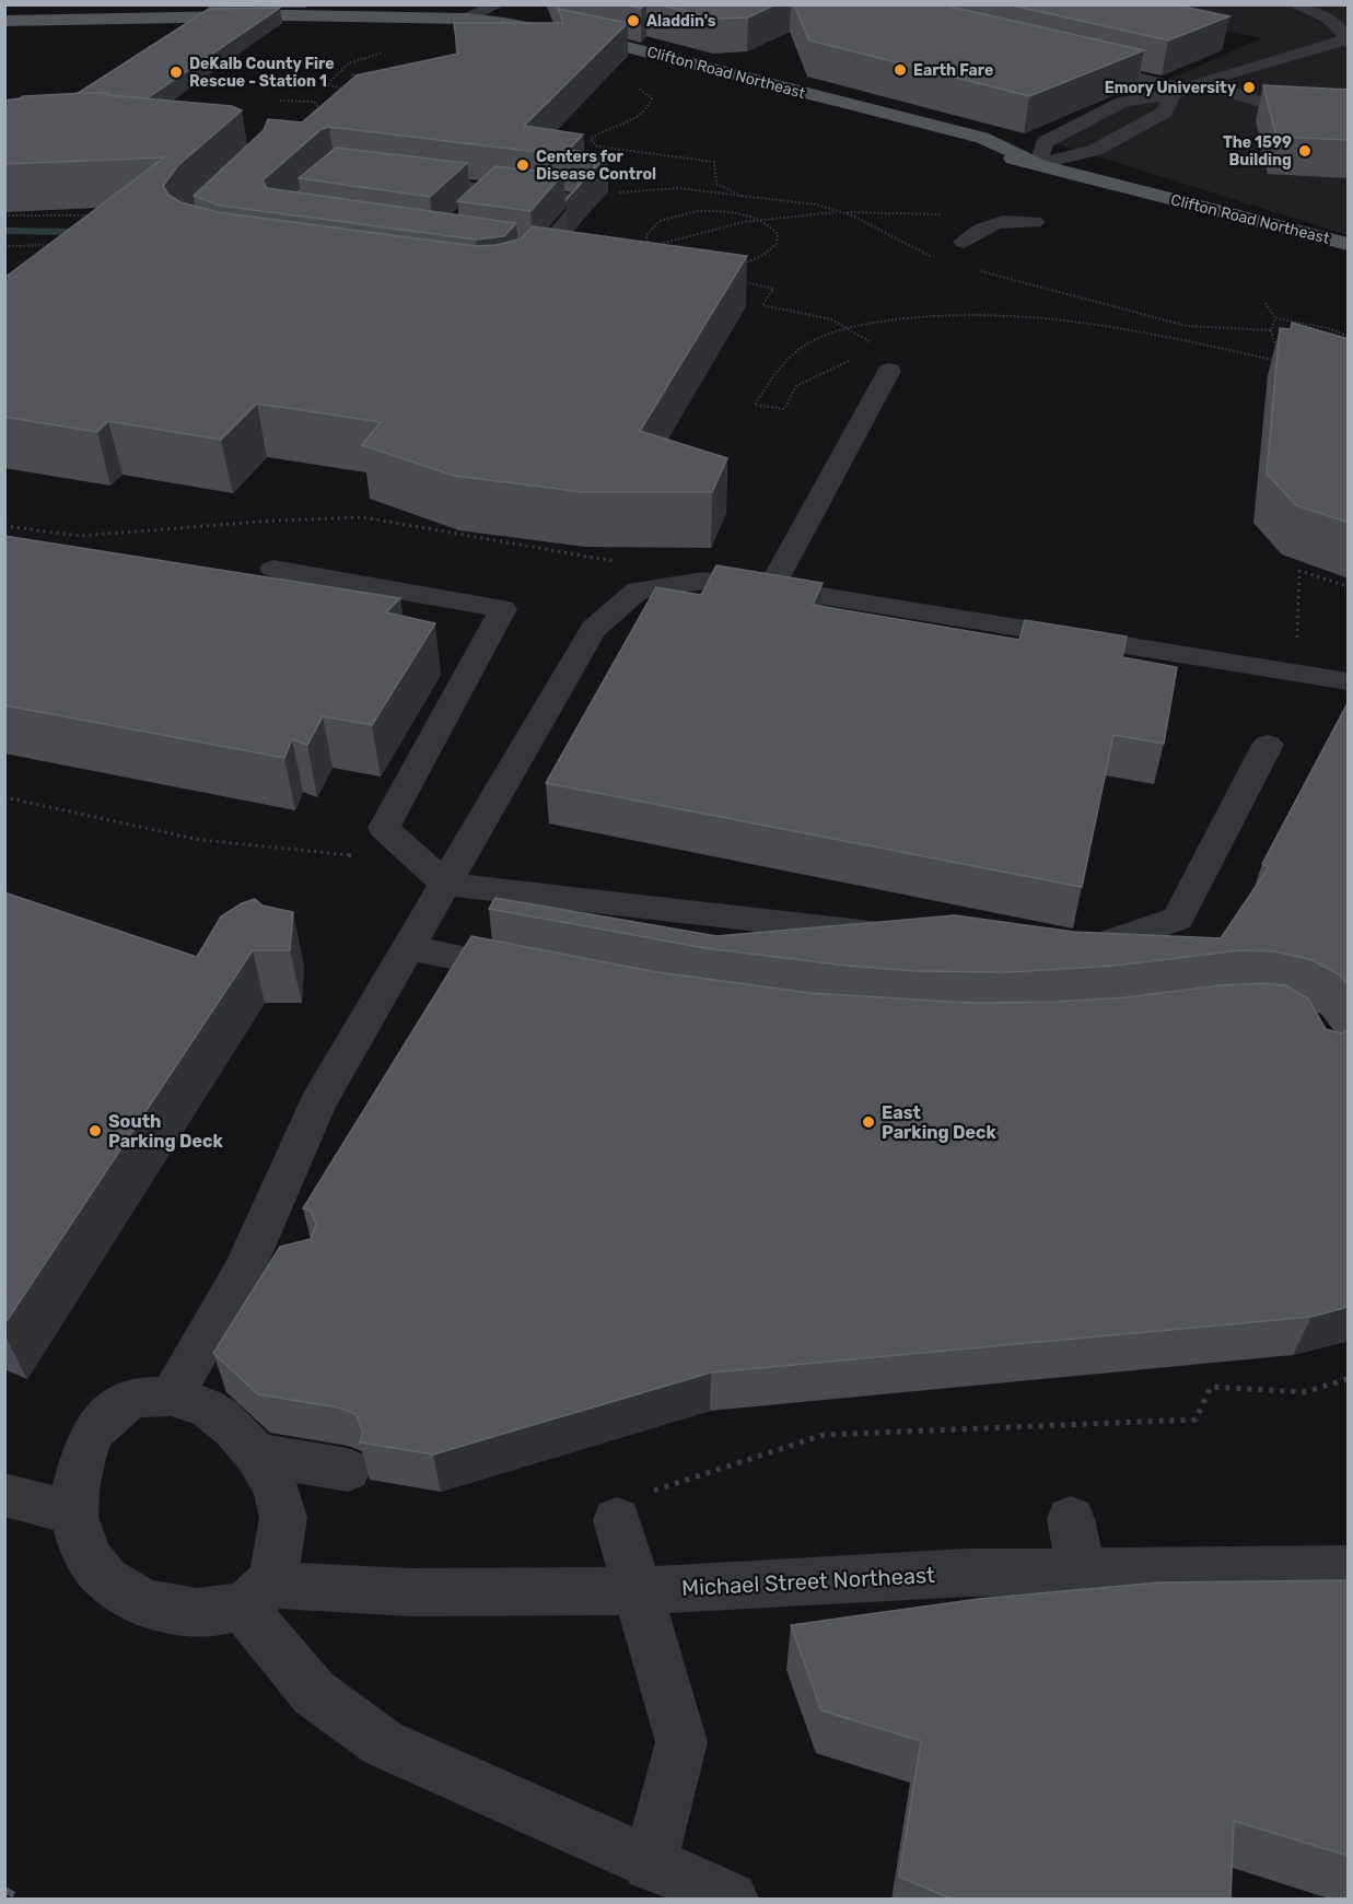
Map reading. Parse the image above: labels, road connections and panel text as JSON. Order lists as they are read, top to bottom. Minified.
{"streets":{"main road":["Clifton Road Northeast"],"street":["Michael Street Northeast"]},"places":["Aladdin's","Earth Fare","DeKalb County Fire Rescue - Station 1","Emory University","The 1599 Building","Centers for Disease Control","East Parking Deck","South Parking Deck"]}
